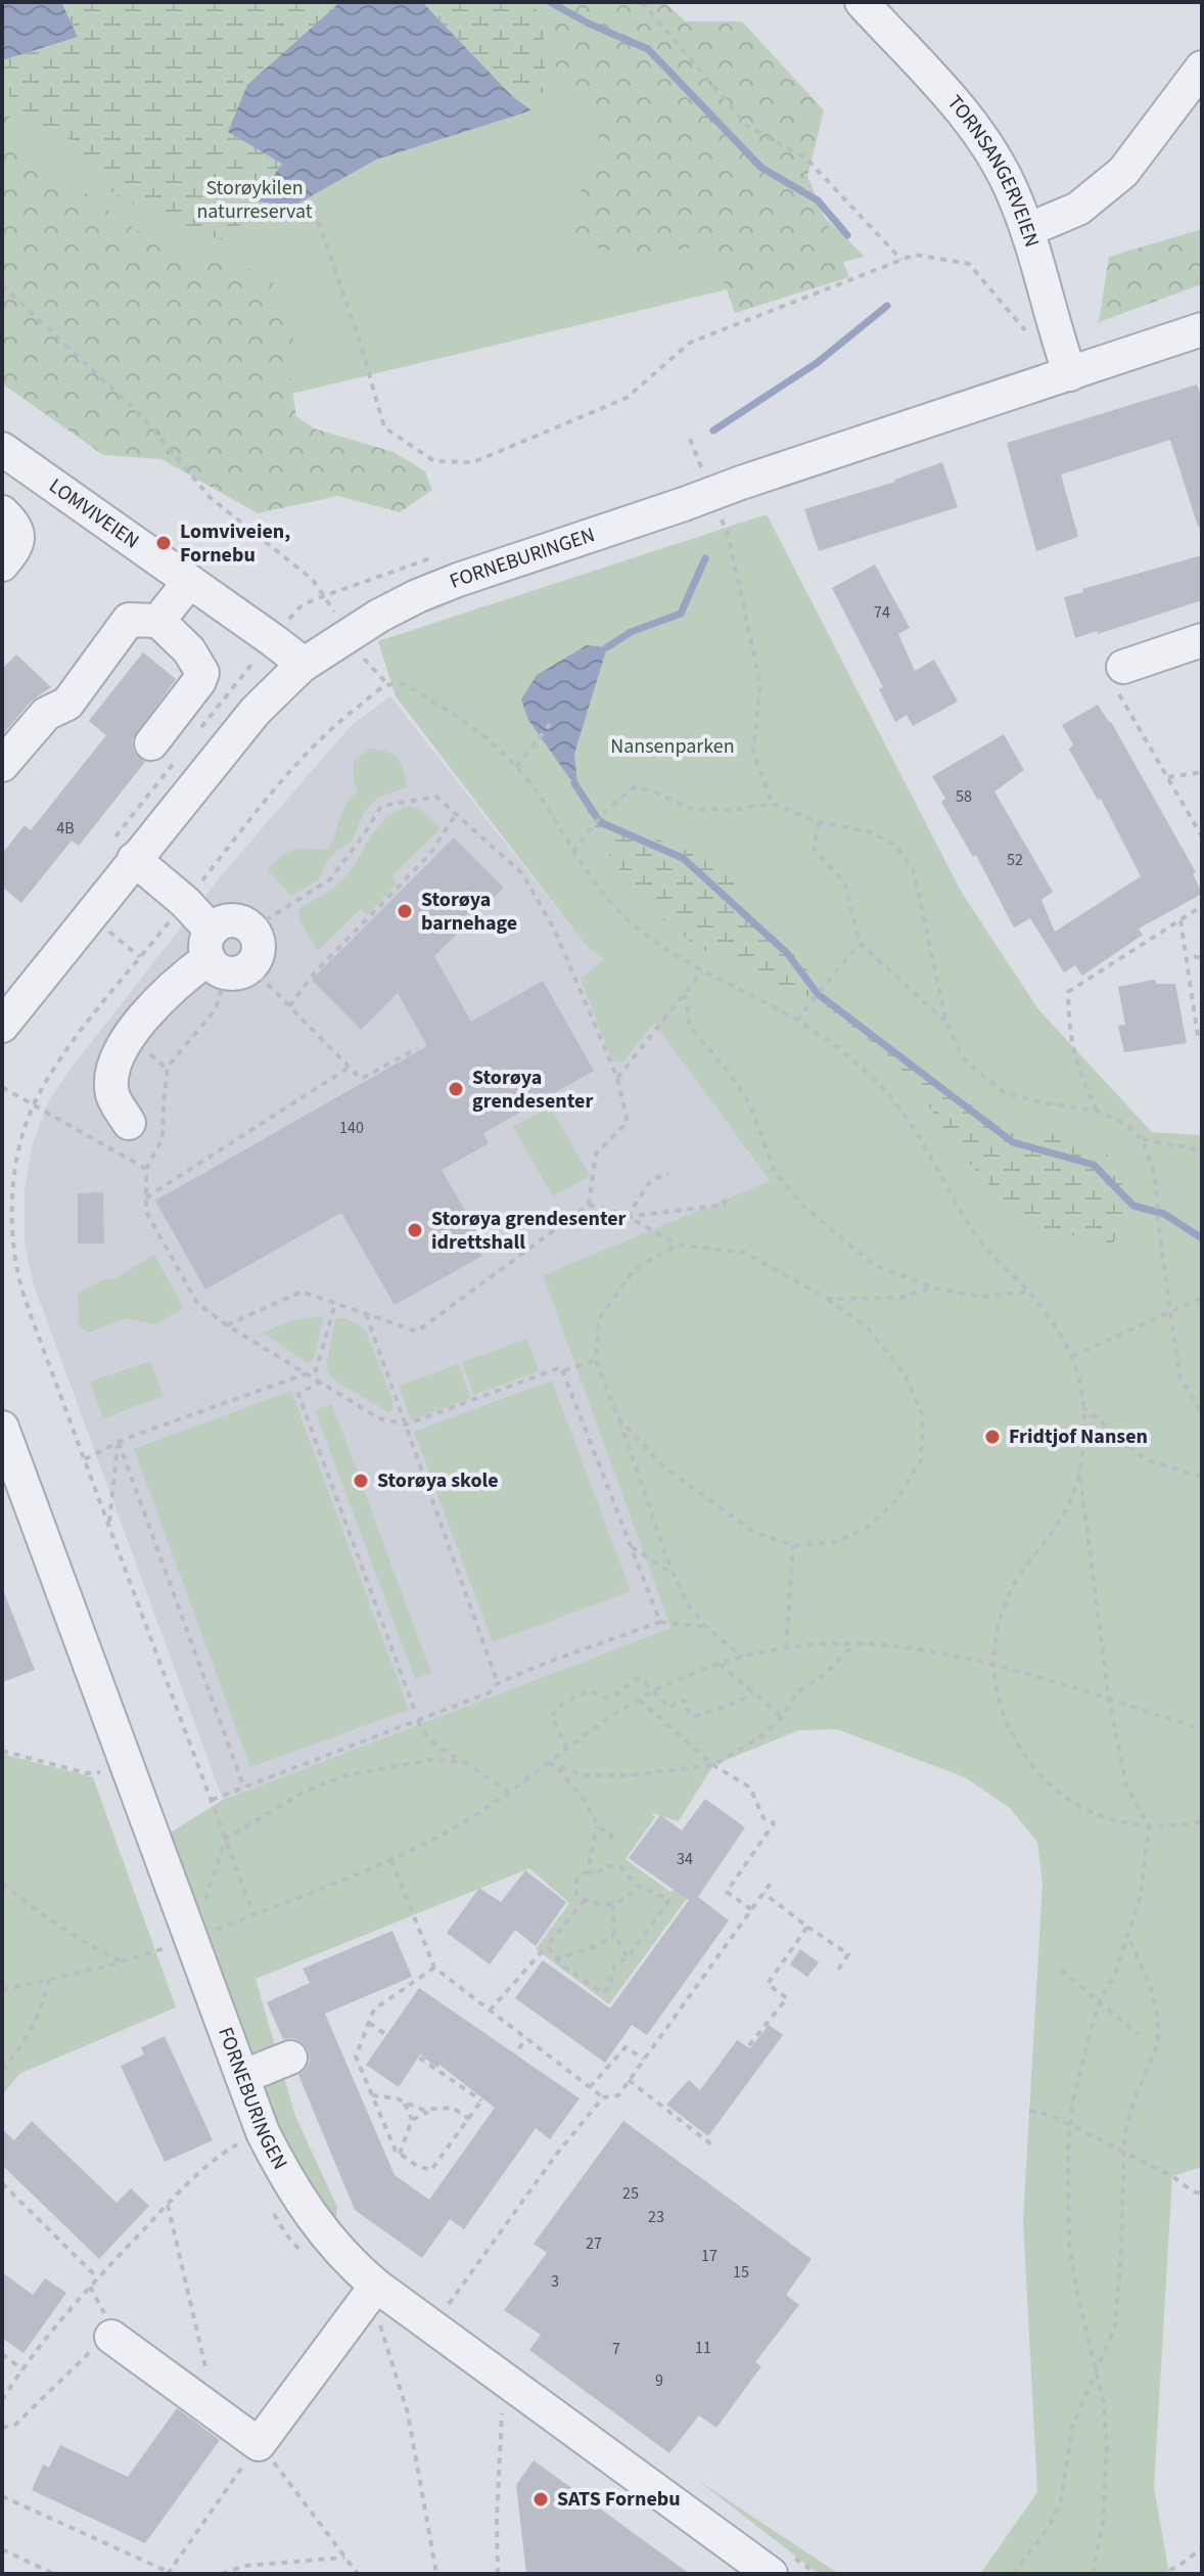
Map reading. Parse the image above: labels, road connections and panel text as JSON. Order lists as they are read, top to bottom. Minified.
{"streets":{"street":["TORNSANGERVEIEN","LOMVIVEIEN","FORNEBURINGEN"]},"crossings":[["TORNSANGERVEIEN","FORNEBURINGEN"],["LOMVIVEIEN","FORNEBURINGEN"]],"parks":["Storøykilen naturreservat","Nansenparken"],"places":["Lomviveien, Fornebu","Storøya barnehage","Storøya grendesenter","Storøya grendesenter idrettshall","Fridtjof Nansen","Storøya skole","SATS Fornebu"],"house_numbers":["74","58","4B","52","140","34","25","23","27","17","15","3","11","7","9"]}
